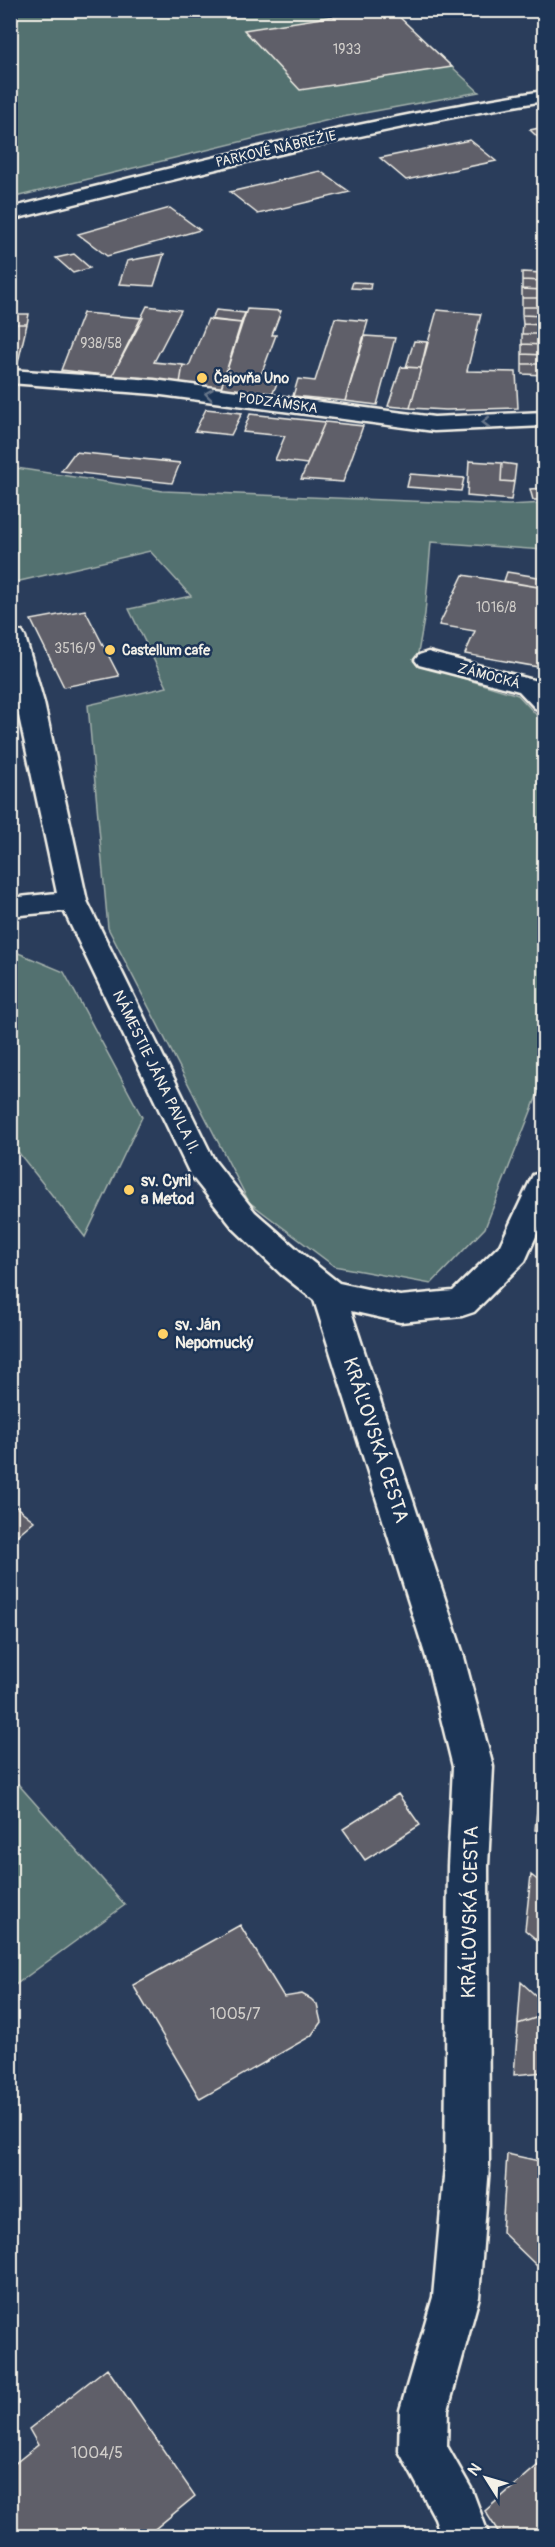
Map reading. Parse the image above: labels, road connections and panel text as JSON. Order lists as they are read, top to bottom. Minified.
{"streets":{"street":["PARKOVÉ NÁBREŽIE","PODZÁMSKA","ZÁMOCKÁ","NÁMESTIE JÁNA PAVLA II.","KRÁĽOVSKÁ CESTA"]},"crossings":[["NÁMESTIE JÁNA PAVLA II.","KRÁĽOVSKÁ CESTA"]],"one_way":["PODZÁMSKA"],"places":["Čajovňa Uno","Castellum cafe","sv. Cyril a Metod","sv. Ján Nepomucký"],"house_numbers":["1933","938/58","1016/8","3516/9","1005/7","1004/5"],"north":"top left"}
